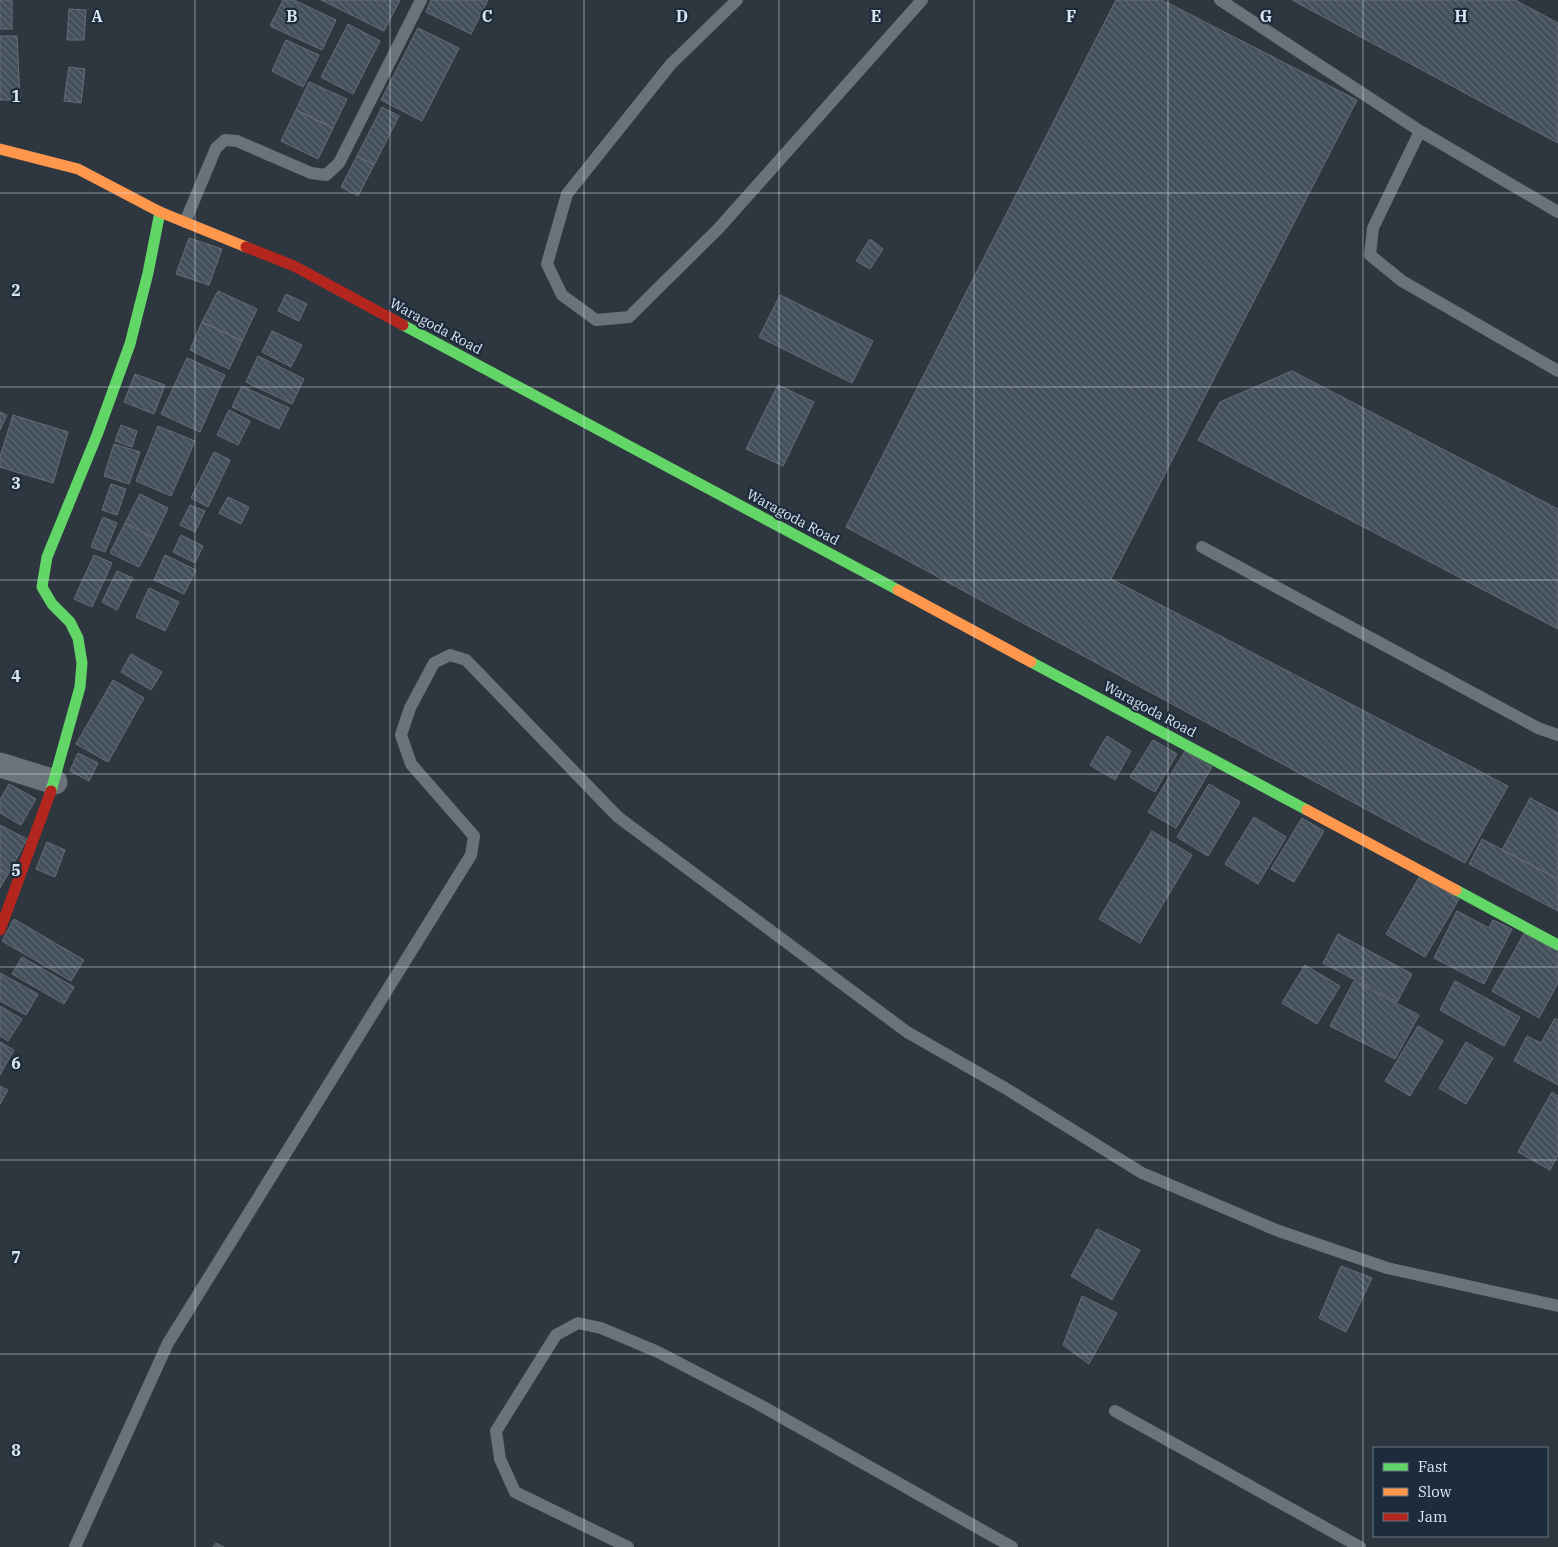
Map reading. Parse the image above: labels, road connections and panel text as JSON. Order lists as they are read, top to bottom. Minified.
{"streets":{"street":["Waragoda Road"]},"legend":["Fast","Slow","Jam"],"grid":{"columns":["A","B","C","D","E","F","G","H"],"rows":["1","2","3","4","5","6","7","8"]}}
